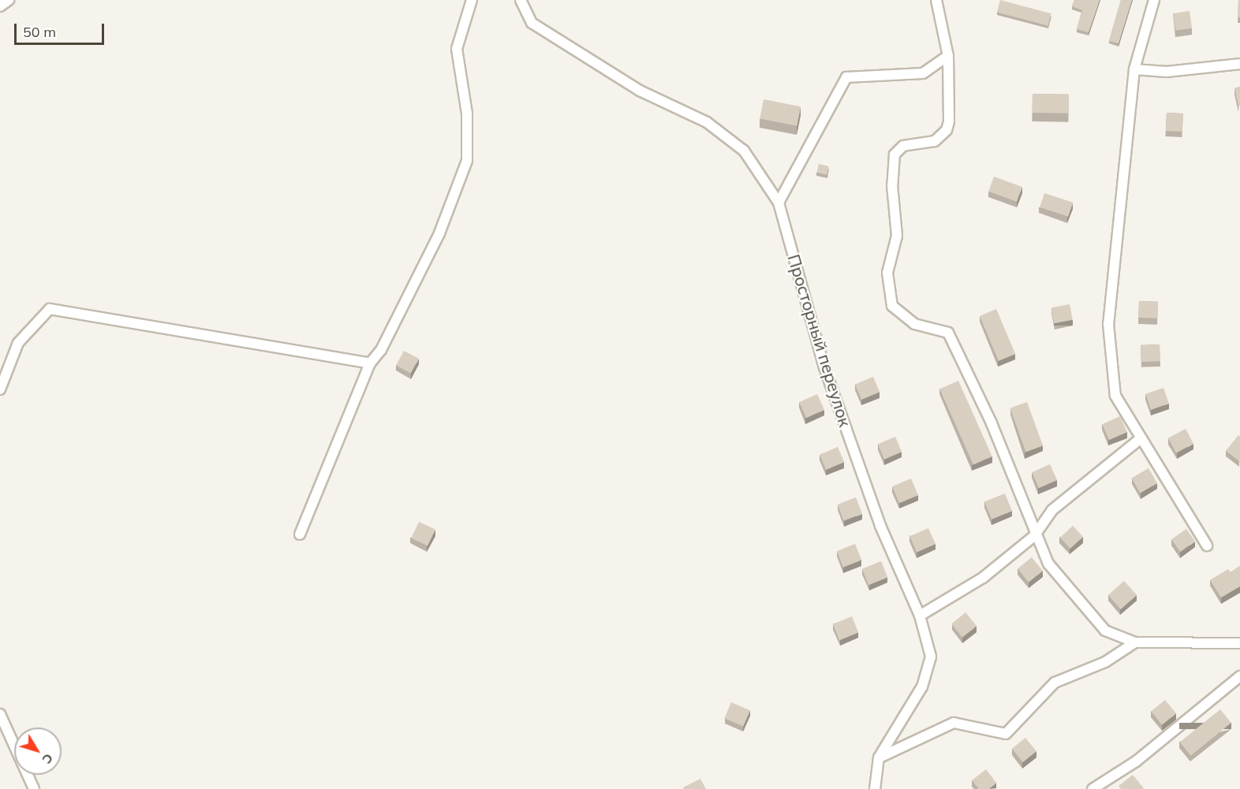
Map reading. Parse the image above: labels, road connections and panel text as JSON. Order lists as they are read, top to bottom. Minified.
{"streets":{"street":["Просторный переулок"]},"scale_bar":"50 m","north":"bottom right"}
